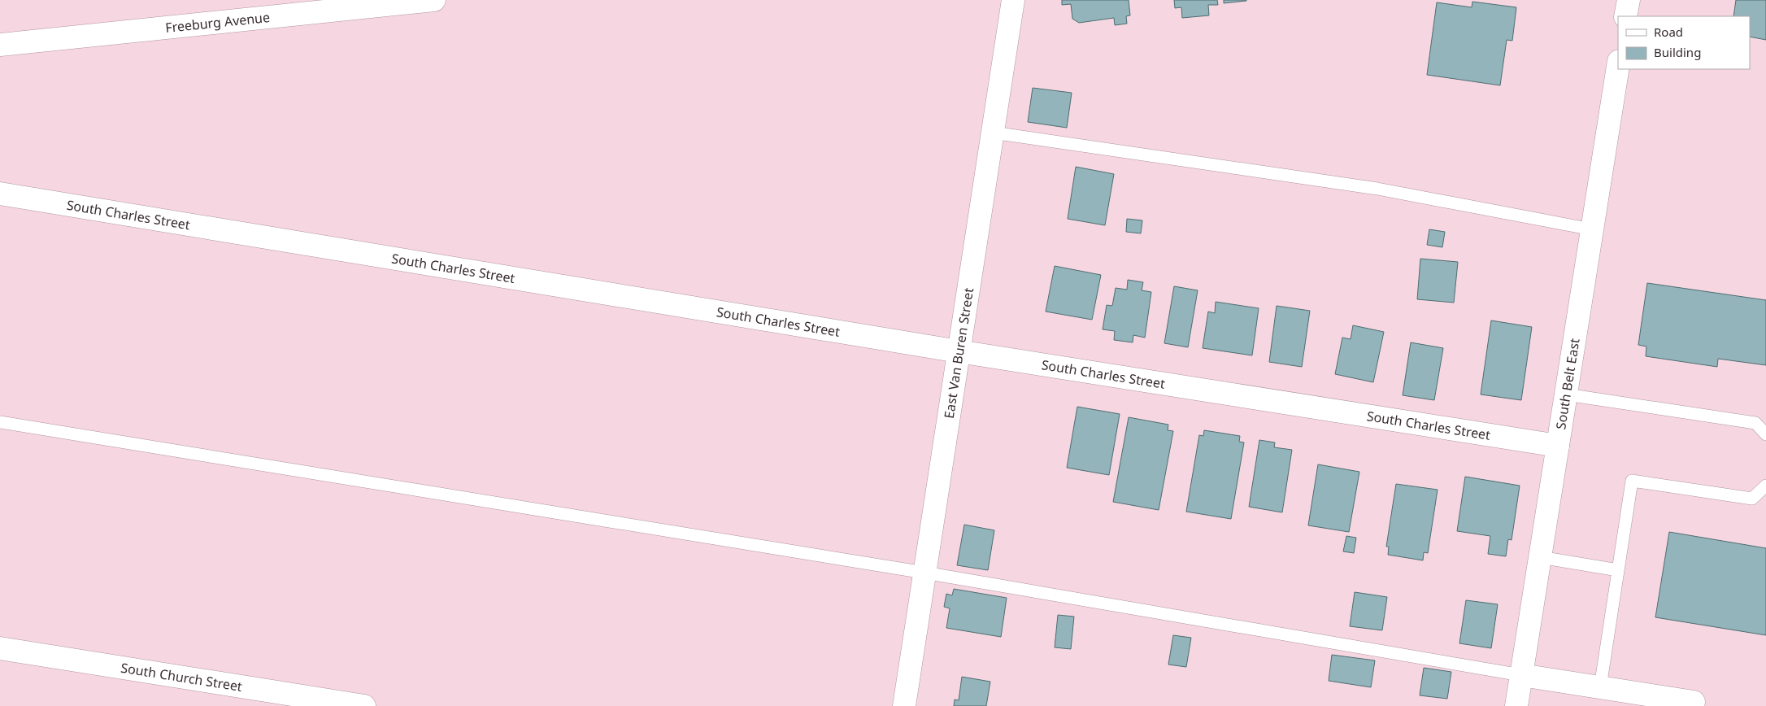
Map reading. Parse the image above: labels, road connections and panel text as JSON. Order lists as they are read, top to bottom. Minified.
{"streets":{"street":["Freeburg Avenue","South Charles Street","East Van Buren Street","South Belt East","South Church Street"]},"crossings":[["South Charles Street","East Van Buren Street"],["South Charles Street","South Belt East"]],"legend":["Road","Building"]}
